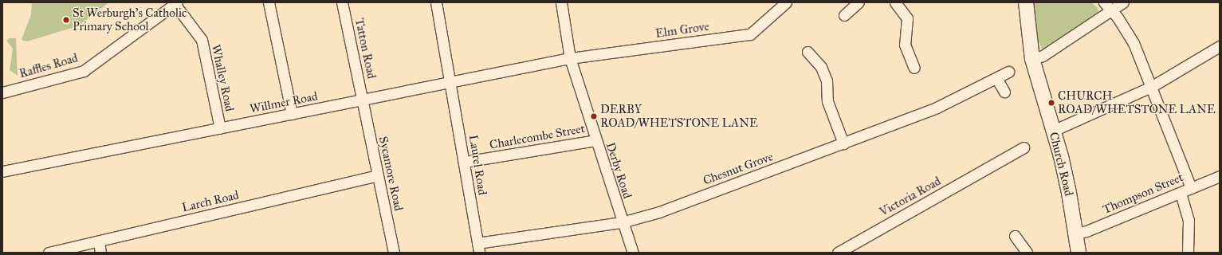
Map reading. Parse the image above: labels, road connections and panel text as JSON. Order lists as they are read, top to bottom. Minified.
{"streets":{"main road":["Church Road"],"street":["Elm Grove","Tatton Road","Raffles Road","Whalley Road","Willmer Road","Charlecombe Street","Laurel Road","Chesnut Grove","Derby Road","Sycamore Road","Thompson Street","Victoria Road","Larch Road"]},"crossings":[["Elm Grove","Willmer Road"],["Elm Grove","Derby Road"],["Tatton Road","Willmer Road"],["Tatton Road","Sycamore Road"],["Raffles Road","Whalley Road"],["Whalley Road","Willmer Road"],["Willmer Road","Laurel Road"],["Willmer Road","Derby Road"],["Willmer Road","Sycamore Road"],["Charlecombe Street","Laurel Road"],["Charlecombe Street","Derby Road"],["Church Road","Thompson Street"],["Laurel Road","Chesnut Grove"],["Chesnut Grove","Derby Road"],["Sycamore Road","Larch Road"]],"places":["St Werburgh's Catholic Primary School","CHURCH ROAD/WHETSTONE LANE","DERBY ROAD/WHETSTONE LANE"]}
